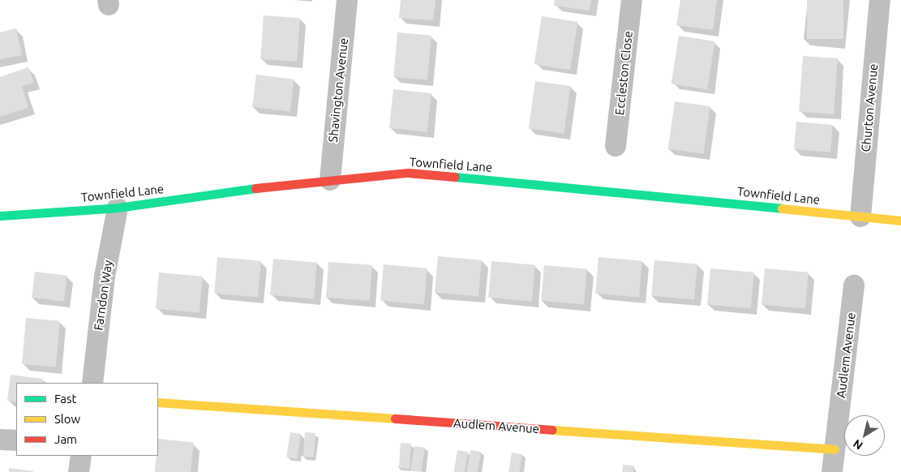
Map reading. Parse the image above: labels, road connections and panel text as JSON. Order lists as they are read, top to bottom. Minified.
{"streets":{"street":["Eccleston Close","Shavington Avenue","Churton Avenue","Townfield Lane","Farndon Way","Audlem Avenue"]},"crossings":[["Shavington Avenue","Townfield Lane"],["Churton Avenue","Townfield Lane"],["Townfield Lane","Farndon Way"]],"legend":["Fast","Slow","Jam"],"north":"bottom left"}
